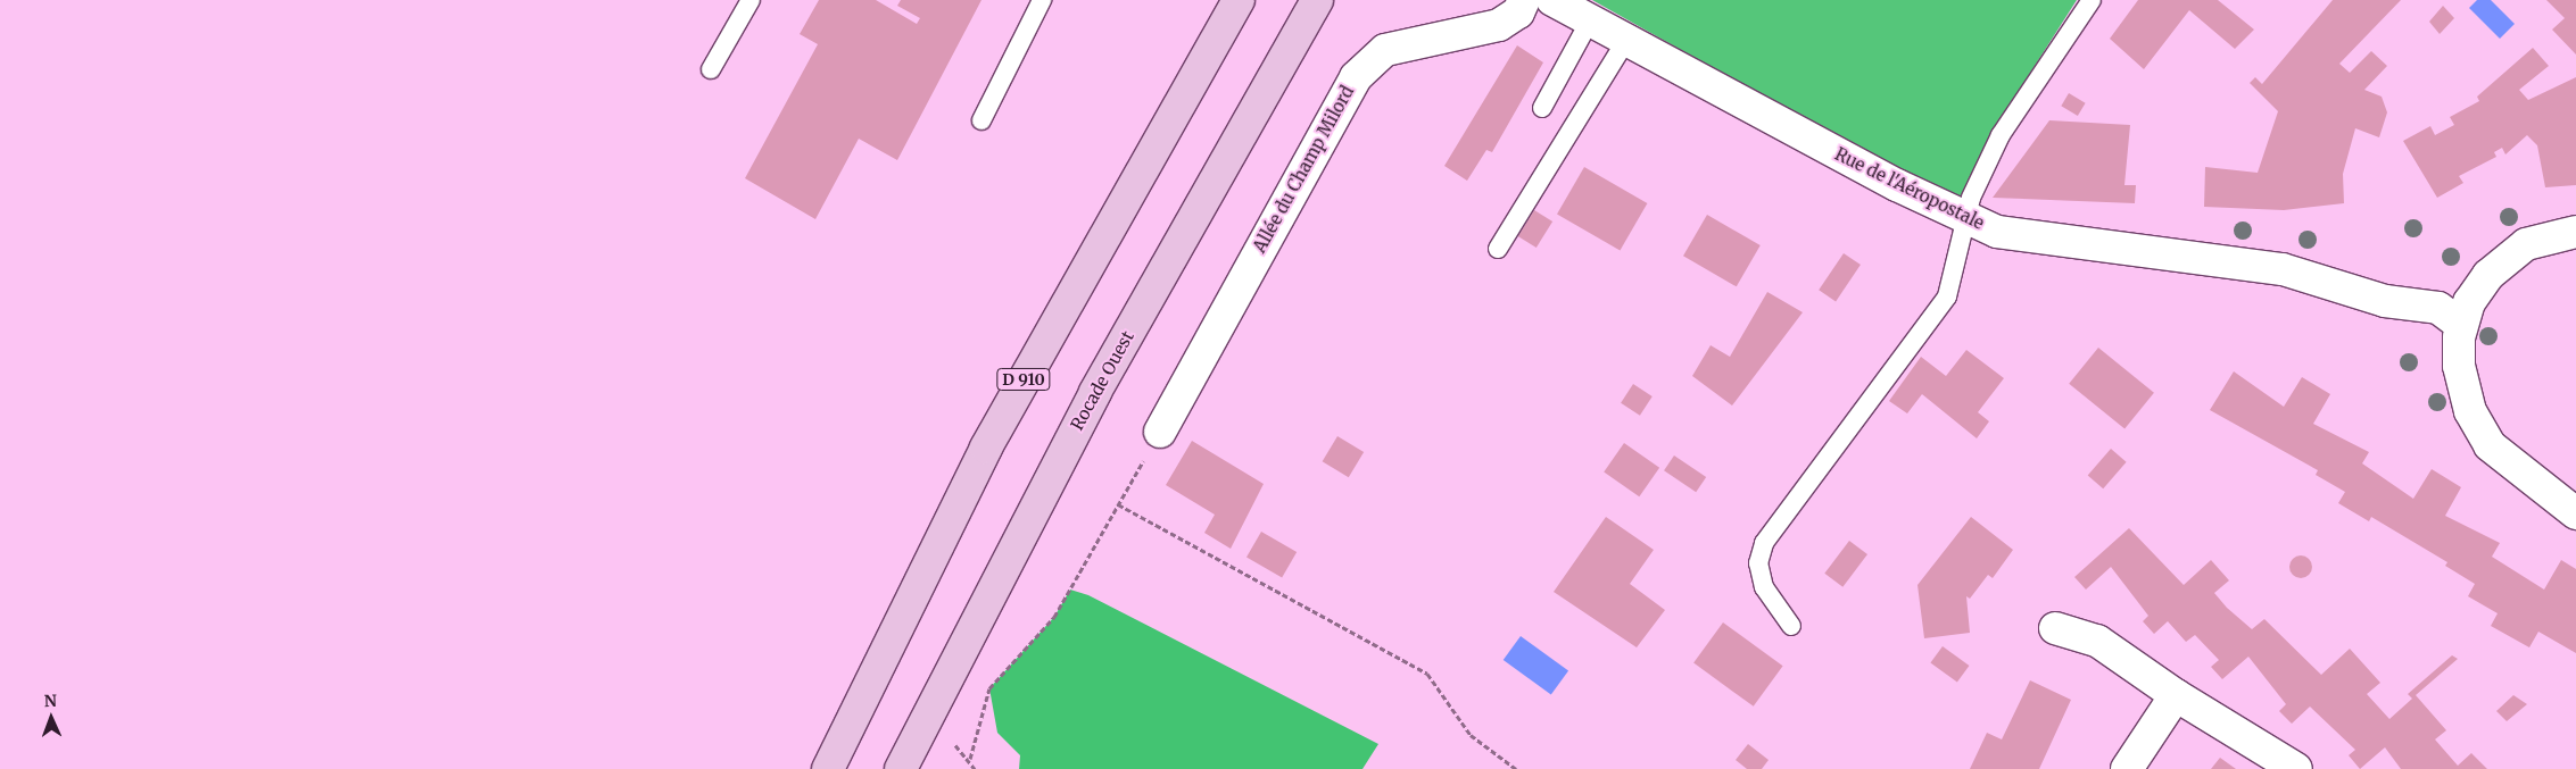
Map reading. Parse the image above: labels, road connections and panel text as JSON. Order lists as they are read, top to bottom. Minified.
{"streets":{"main road":["D 910","Rocade Ouest"],"street":["Allée du Champ Milord","Rue de l'Aéropostale"]},"north":"top"}
